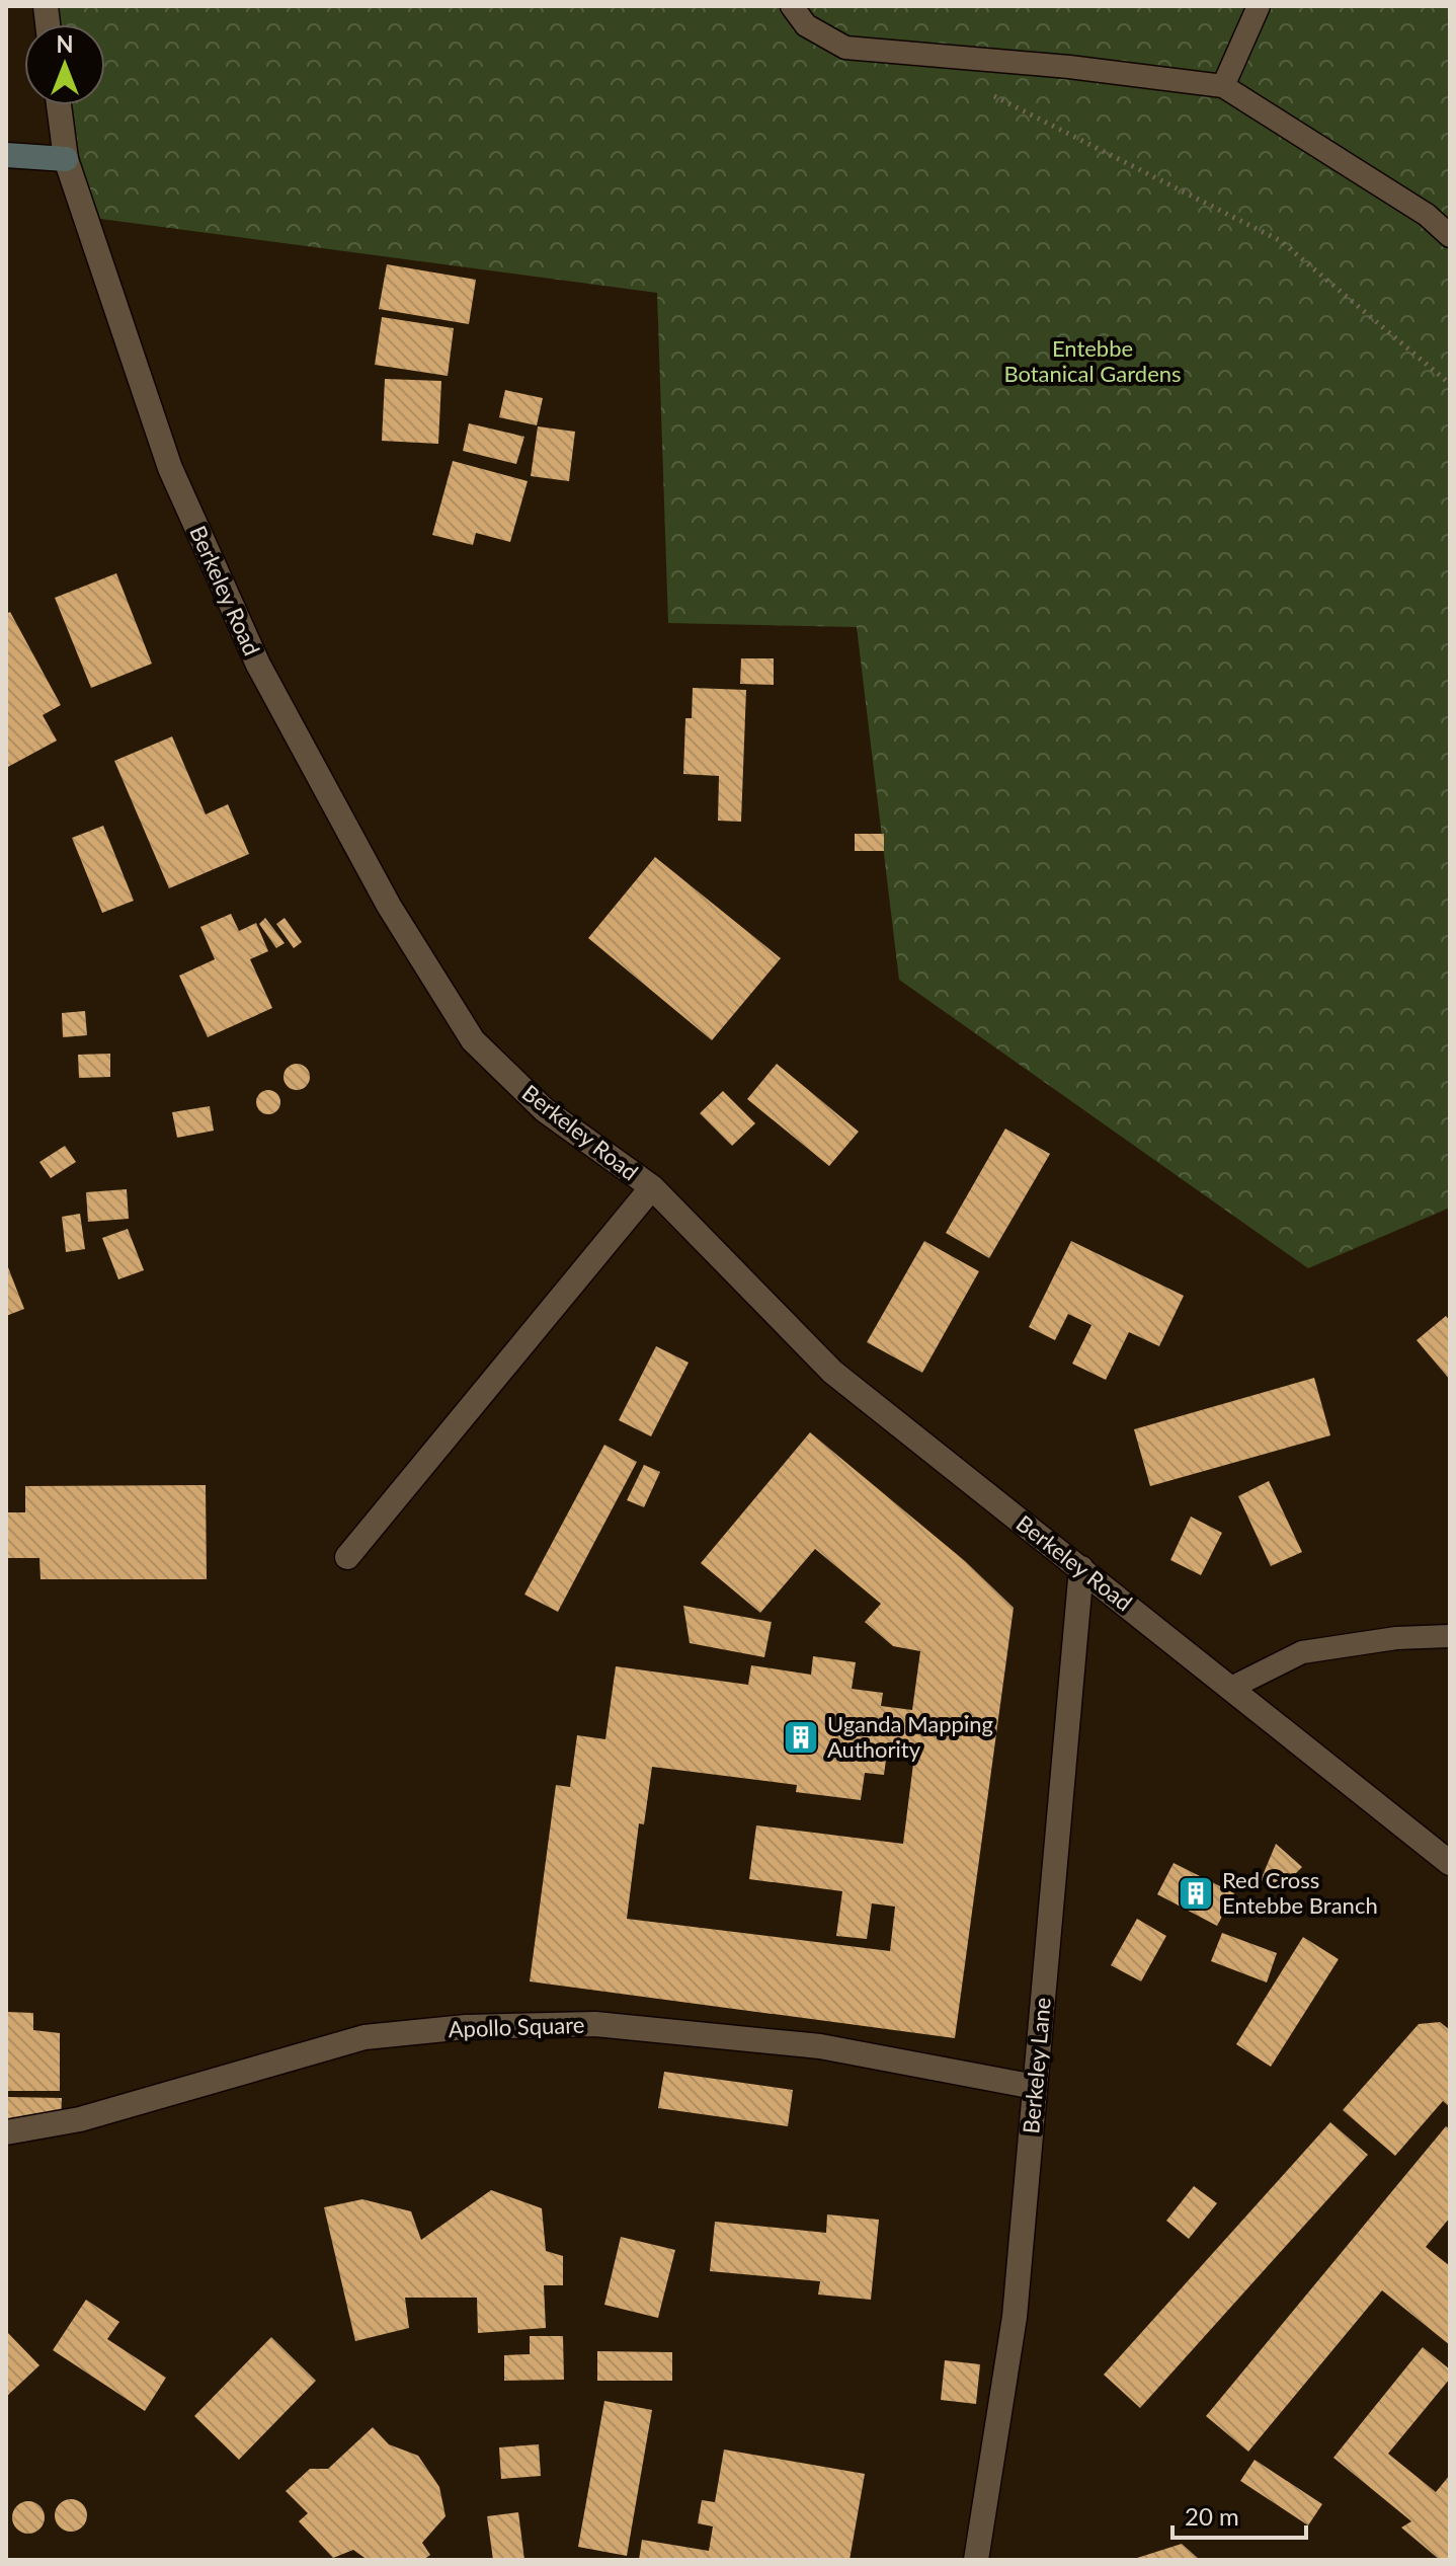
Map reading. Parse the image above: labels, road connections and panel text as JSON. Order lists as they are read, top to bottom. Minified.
{"streets":{"street":["Berkeley Road","Apollo Square","Berkeley Lane"]},"crossings":[["Berkeley Road","Berkeley Lane"],["Apollo Square","Berkeley Lane"]],"parks":["Entebbe Botanical Gardens"],"places":{"building":["Uganda Mapping Authority","Red Cross Entebbe Branch"]},"scale_bar":"20 m","north":"top"}
